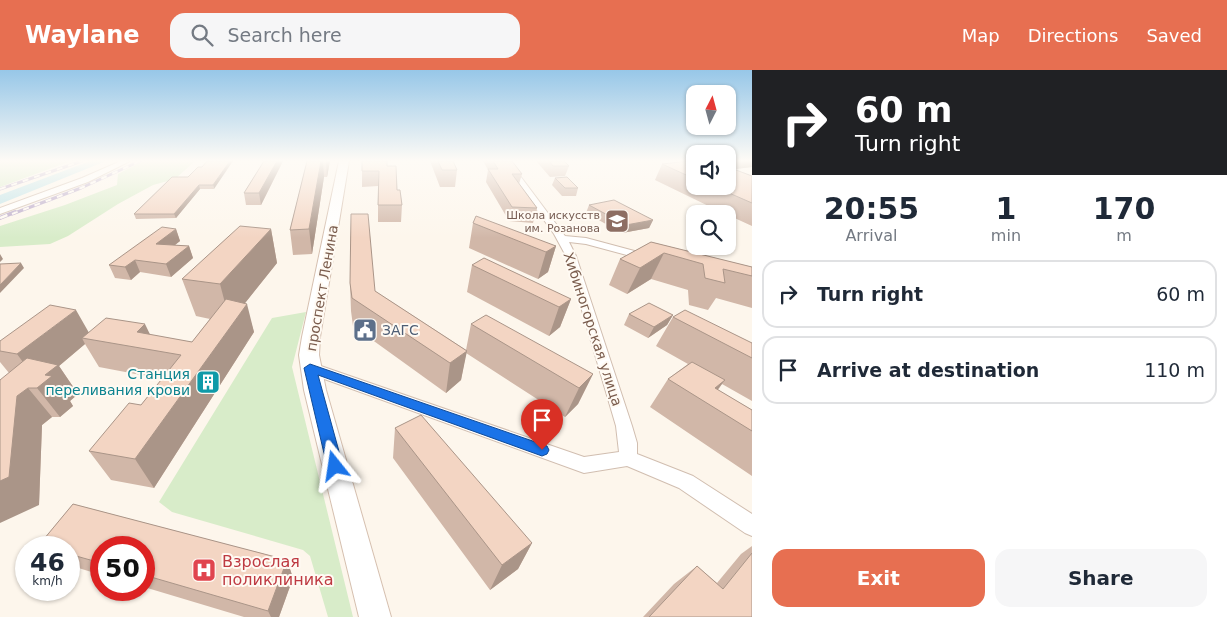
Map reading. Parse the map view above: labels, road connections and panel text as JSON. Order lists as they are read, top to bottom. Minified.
{"streets":{"main road":["проспект Ленина"],"street":["Хибиногорская улица"]},"places":{"school or university":["Школа искусств им. Розанова"],"public building":["ЗАГС"],"building":["Станция переливания крови"],"hospital":["Взрослая поликлиника"]},"north":"top","page":{"header":"Waylane","search":"Search here","nav":["Map","Directions","Saved"],"turn":["60 m","Turn right"],"eta":["20:55","Arrival","1","min","170","m"],"list":[{"name":"Turn right","value":"60 m"},{"name":"Arrive at destination","value":"110 m"}],"speed":"46 km/h","limit":"50","buttons":["Exit","Share"]}}
